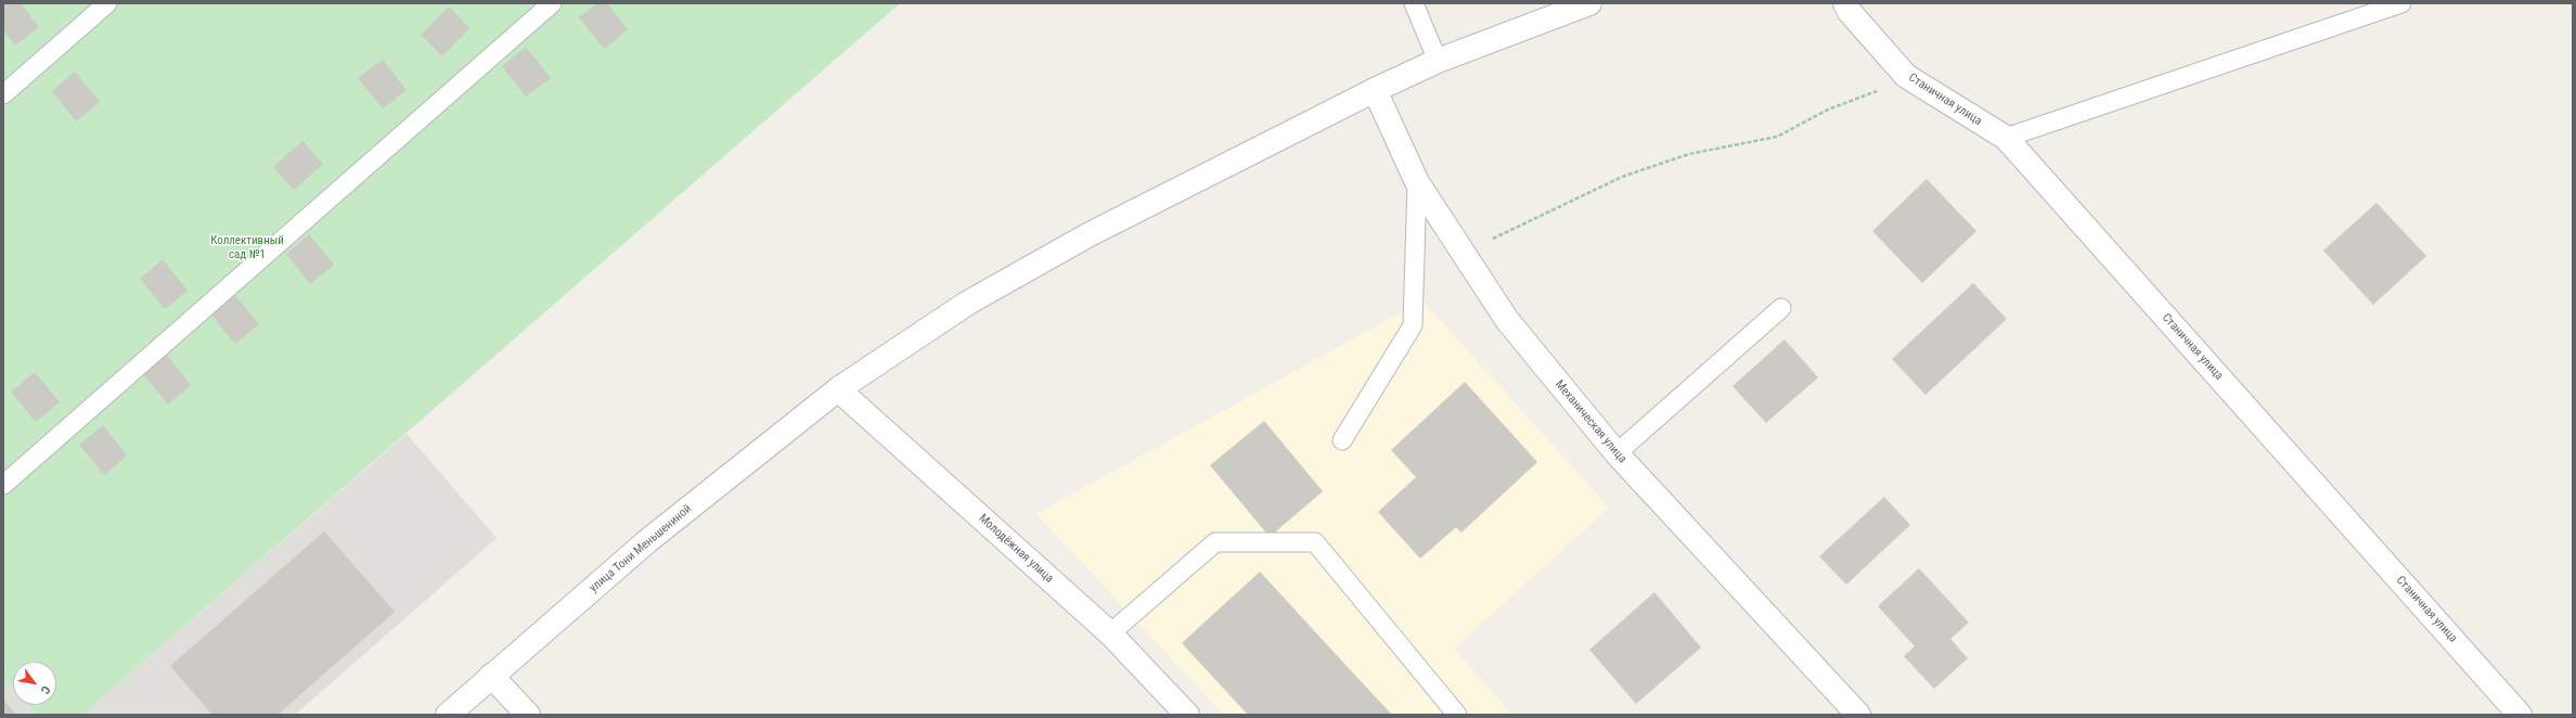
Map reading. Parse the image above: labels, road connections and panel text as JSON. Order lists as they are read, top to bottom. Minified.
{"streets":{"street":["Станичная улица","Механическая улица","улица Тони Меньшениной","Молодёжная улица"]},"crossings":[["Механическая улица","улица Тони Меньшениной"],["улица Тони Меньшениной","Молодёжная улица"]],"parks":["Коллективный сад №1"],"north":"bottom right"}
